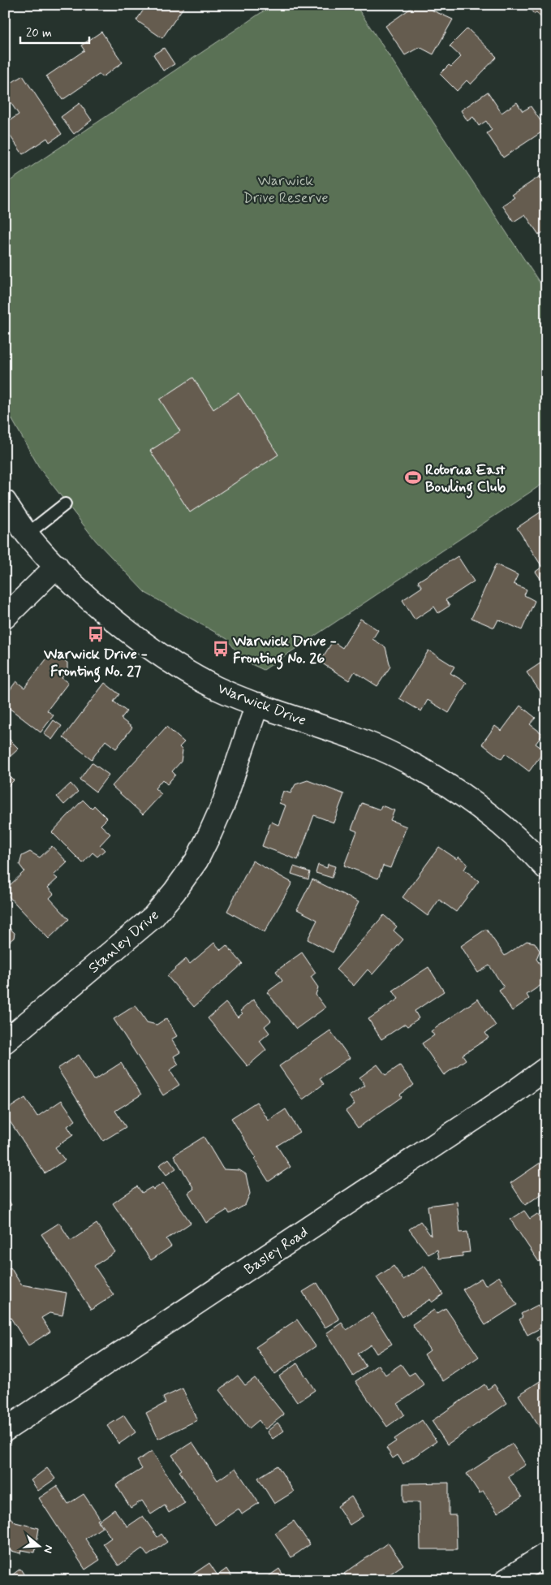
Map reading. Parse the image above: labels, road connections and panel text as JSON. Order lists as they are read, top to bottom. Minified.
{"streets":{"street":["Warwick Drive","Stanley Drive","Basley Road"]},"crossings":[["Warwick Drive","Stanley Drive"]],"parks":["Warwick Drive Reserve"],"places":{"sports":["Rotorua East Bowling Club"],"bus stop":["Warwick Drive - Fronting No. 27","Warwick Drive - Fronting No. 26"]},"scale_bar":"20 m","north":"right"}
